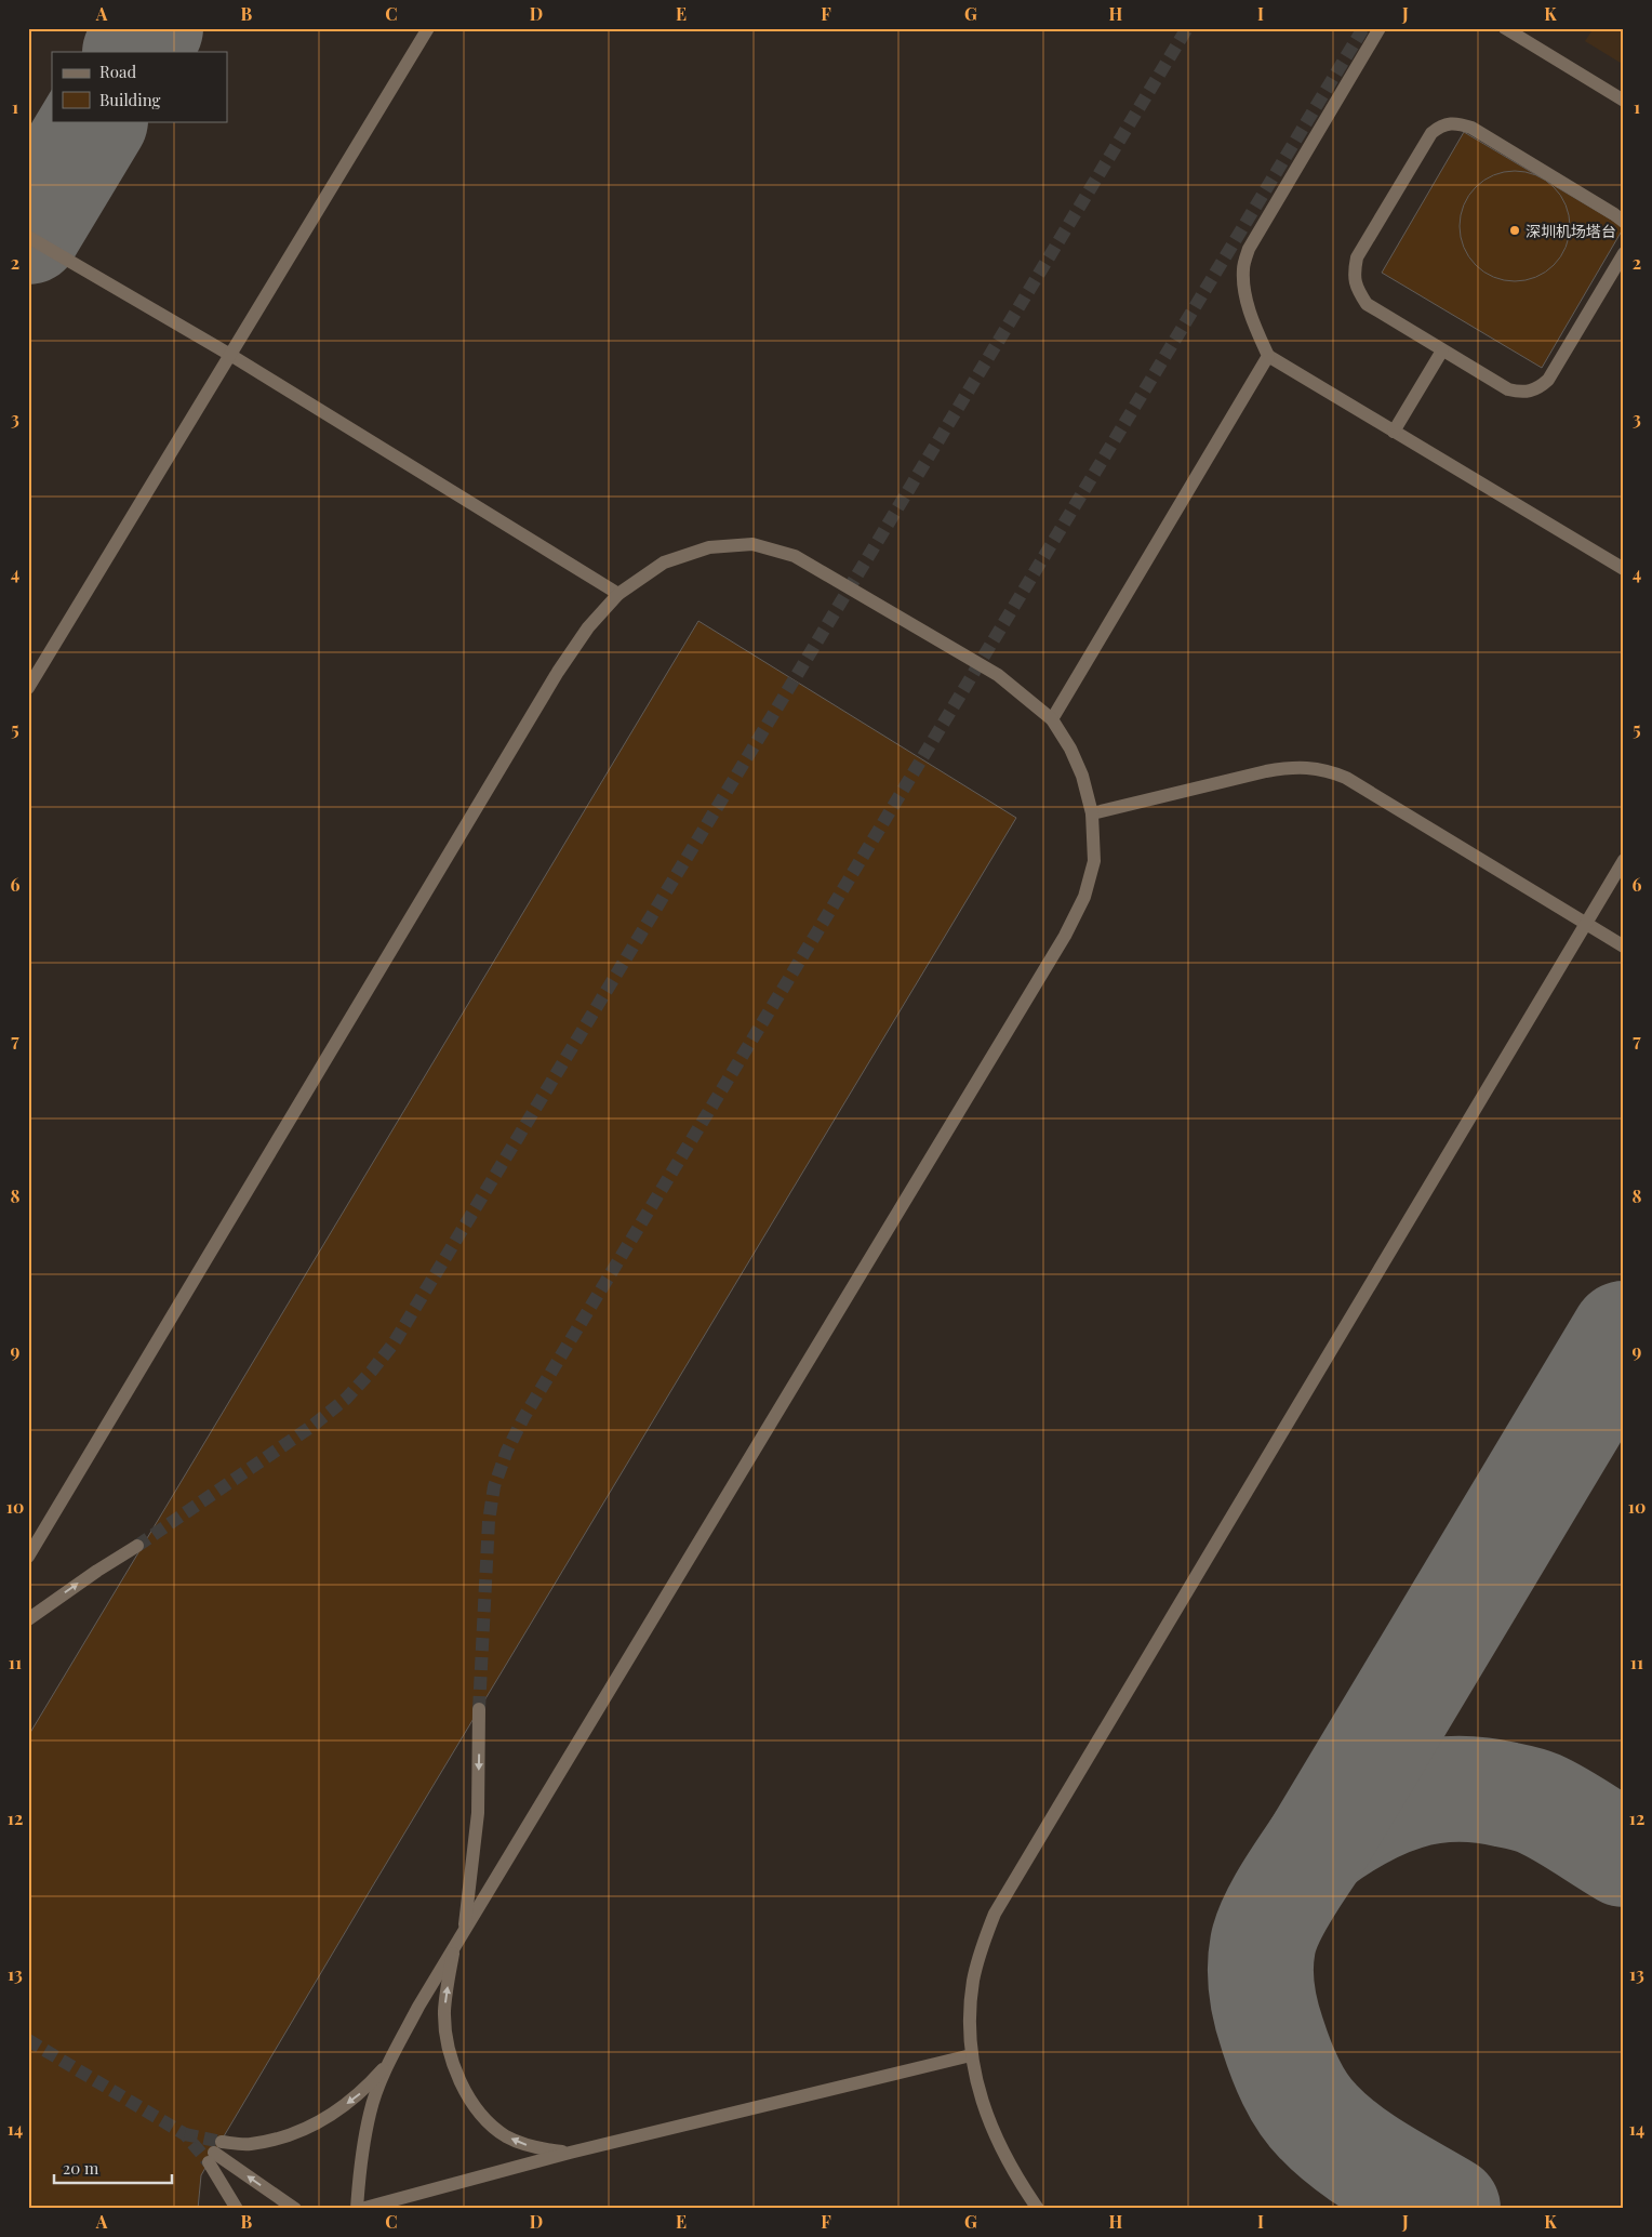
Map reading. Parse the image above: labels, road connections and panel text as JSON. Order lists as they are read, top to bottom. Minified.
{"places":["深圳机场塔台"],"legend":["Road","Building"],"scale_bar":"20 m","grid":{"columns":["A","B","C","D","E","F","G","H","I","J","K"],"rows":["1","2","3","4","5","6","7","8","9","10","11","12","13","14"]}}
